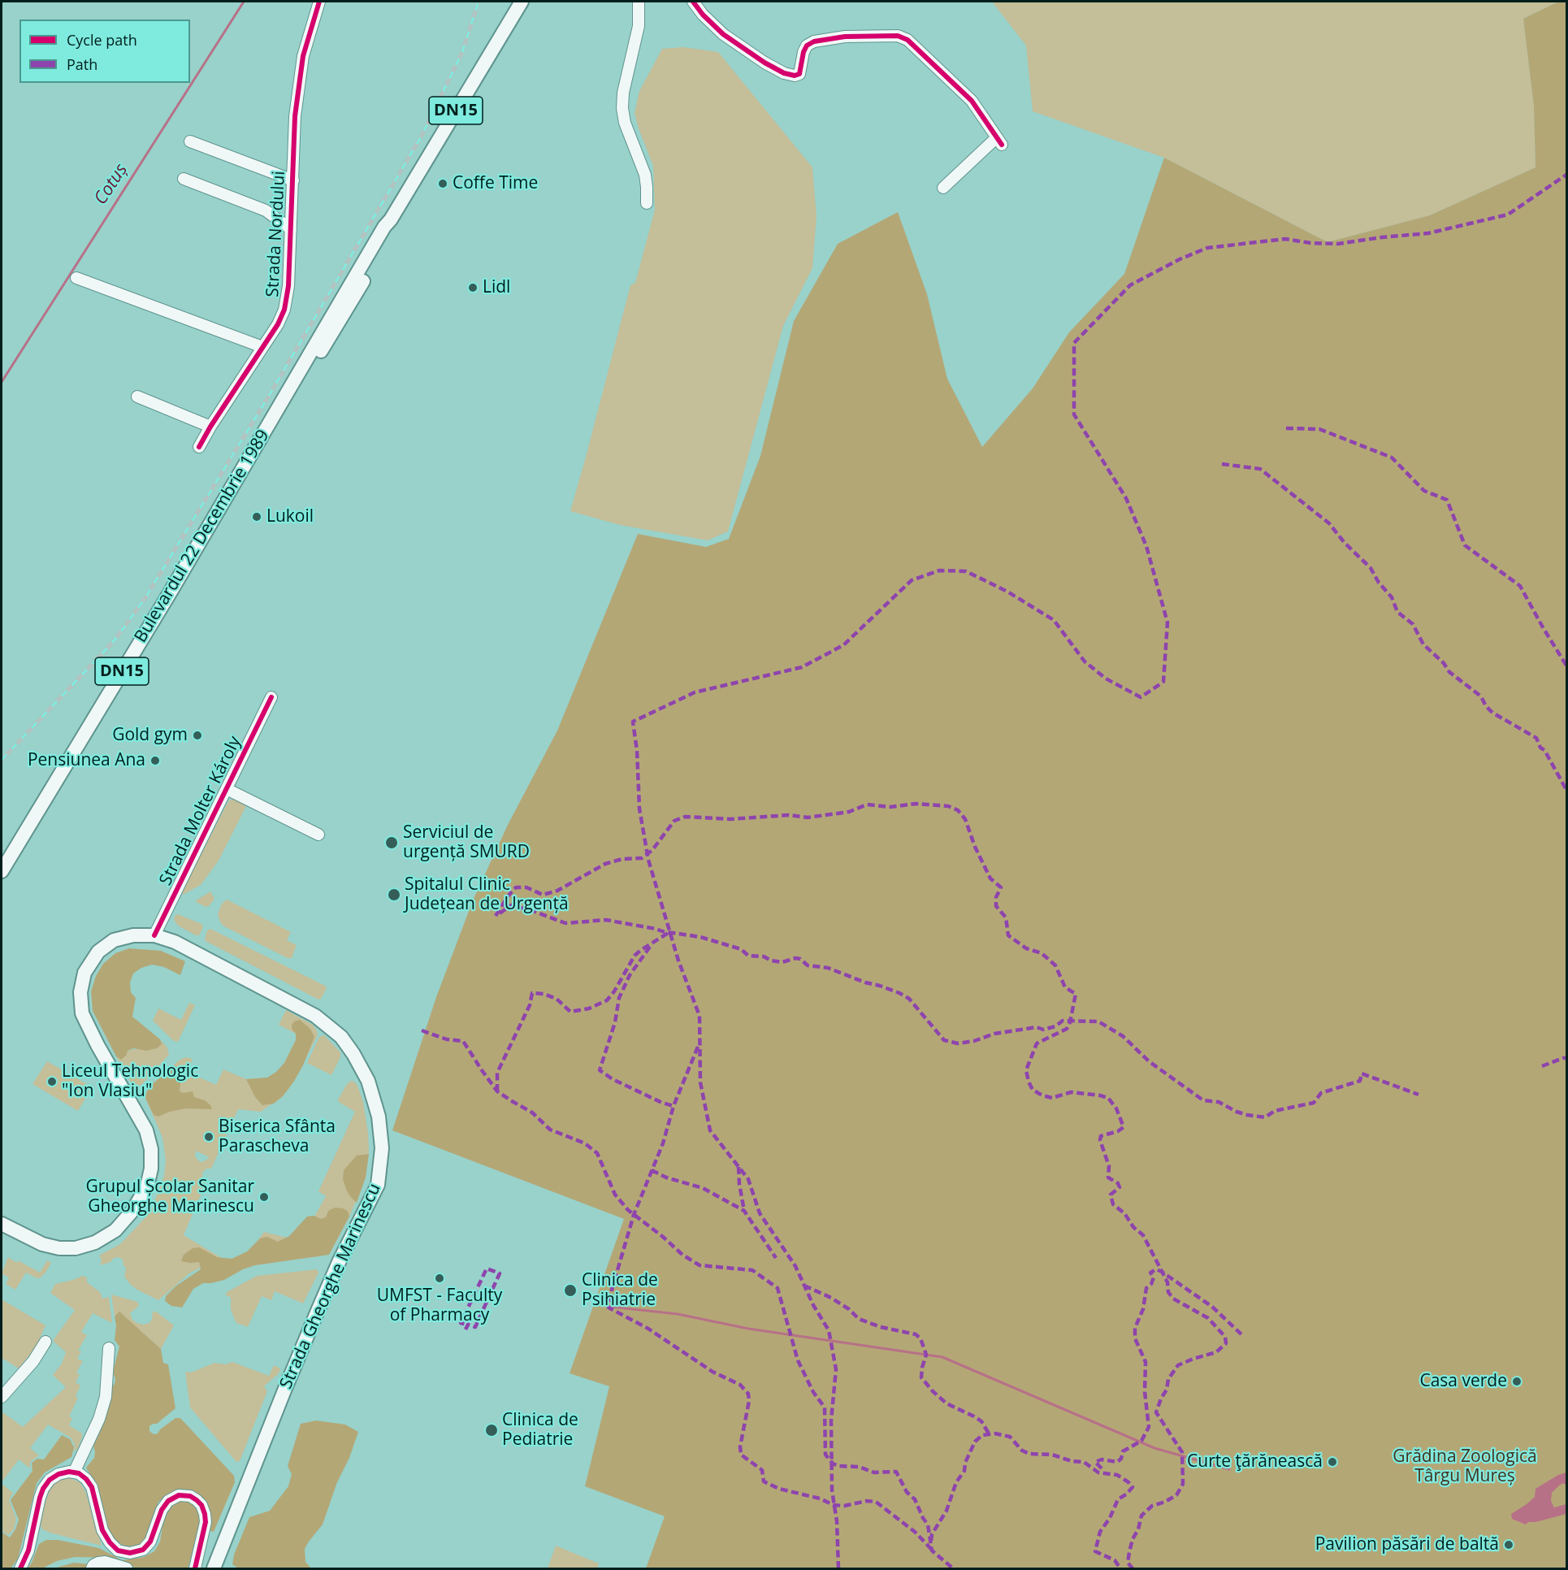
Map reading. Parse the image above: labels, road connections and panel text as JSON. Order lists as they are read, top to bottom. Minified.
{"streets":{"main road":["DN15","Bulevardul 22 Decembrie 1989","Strada Gheorghe Marinescu"],"street":["Strada Nordului","Strada Molter Károly"]},"crossings":[["Strada Molter Károly","Strada Gheorghe Marinescu"]],"water":["Cotuș"],"parks":["Grădina Zoologică Târgu Mureș"],"places":["Coffe Time","Lidl","Lukoil","Gold gym","Pensiunea Ana","Serviciul de urgență SMURD","Spitalul Clinic Județean de Urgență","Liceul Tehnologic \"Ion Vlasiu\"","Biserica Sfânta Parascheva","Grupul Școlar Sanitar Gheorghe Marinescu","UMFST - Faculty of Pharmacy","Clinica de Psihiatrie","Casa verde","Clinica de Pediatrie","Curte ţărănească","Pavilion păsări de baltă"],"legend":["Cycle path","Path"]}
